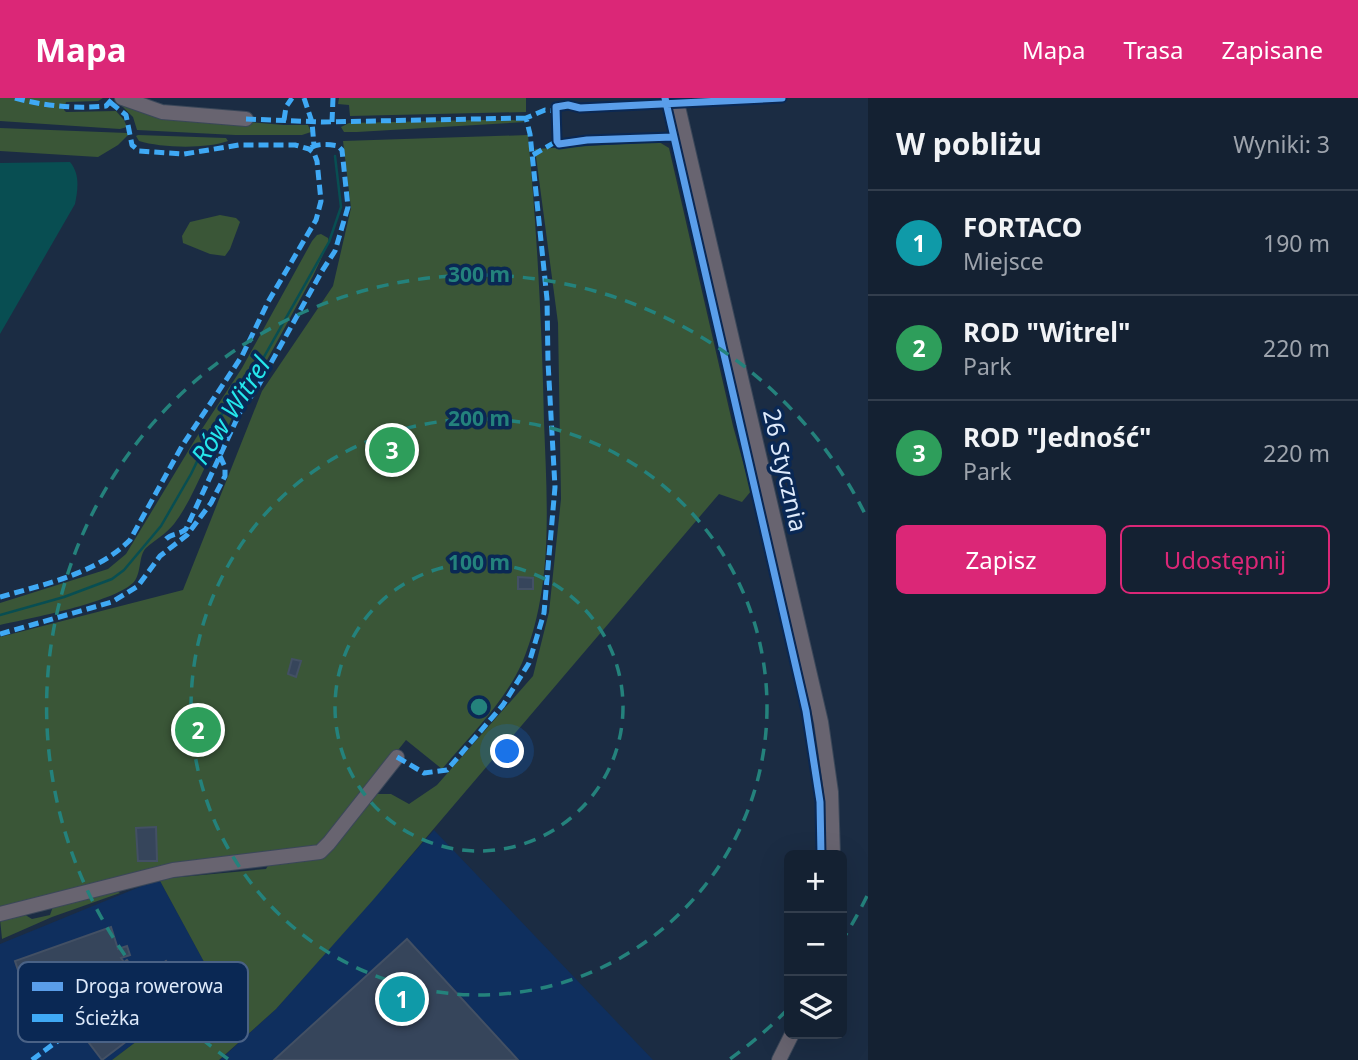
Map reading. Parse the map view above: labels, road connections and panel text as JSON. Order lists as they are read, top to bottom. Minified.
{"streets":{"street":["26 Stycznia"]},"water":["Rów Witrel"],"legend":["Droga rowerowa","Ścieżka"],"page":{"header":"Mapa","nav":["Mapa","Trasa","Zapisane"],"heading":["W pobliżu","Wyniki: 3"],"list":[{"mark":"1","name":"FORTACO","note":"Miejsce","value":"190 m"},{"mark":"2","name":"ROD \"Witrel\"","note":"Park","value":"220 m"},{"mark":"3","name":"ROD \"Jedność\"","note":"Park","value":"220 m"}],"pins":["3","2","1"],"buttons":["Zapisz","Udostępnij"],"map_buttons":["+","−"]},"rings":["300 m","200 m","100 m"]}
